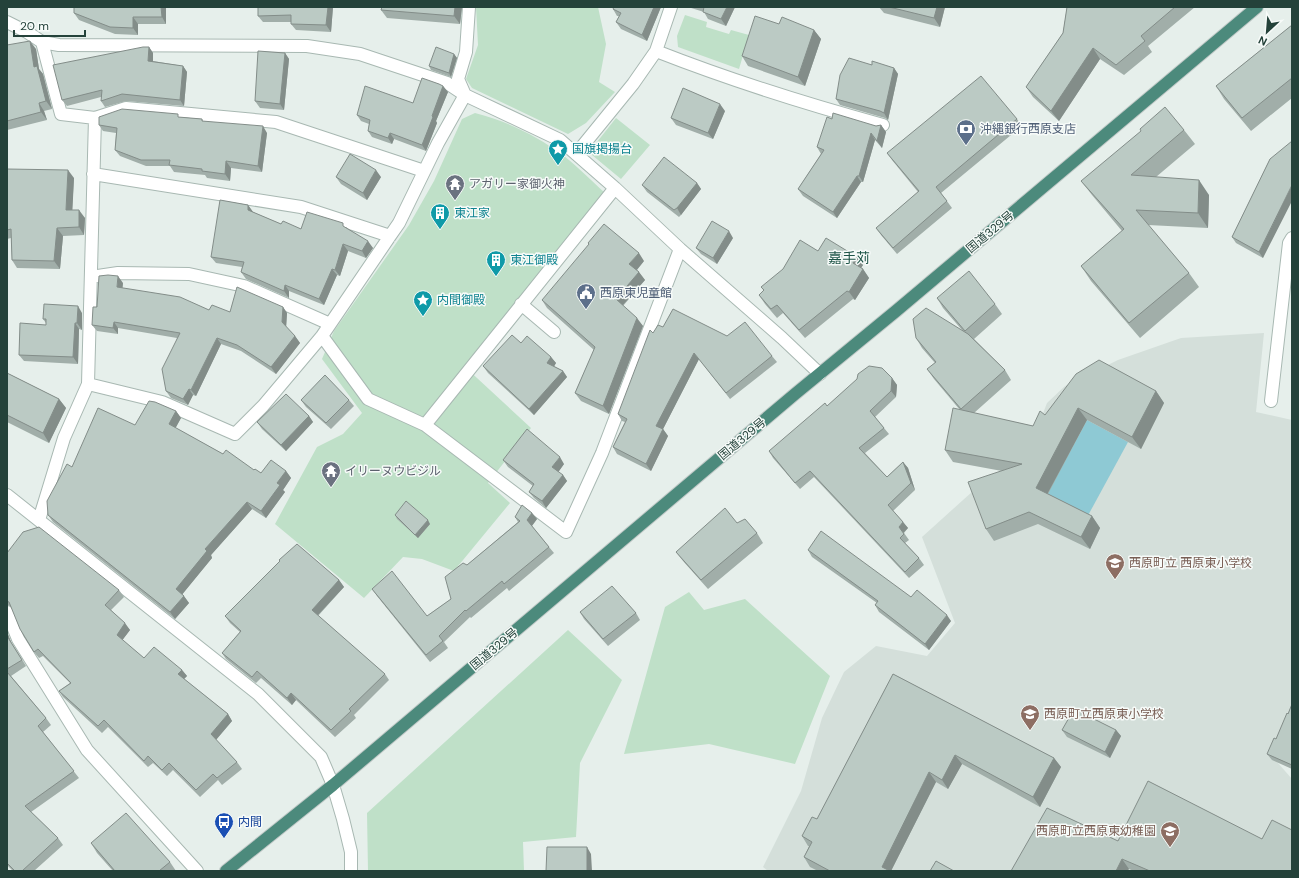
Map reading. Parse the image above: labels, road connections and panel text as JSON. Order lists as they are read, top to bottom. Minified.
{"streets":{"highway":["国道329号"]},"districts":["嘉手苅"],"places":{"bank":["沖縄銀行西原支店"],"place":["国旗掲揚台","内間御殿"],"temple":["アガリー家御火神","イリーヌウビジル"],"building":["東江家","東江御殿"],"public building":["西原東児童館"],"school or university":["西原町立 西原東小学校","西原町立西原東小学校","西原町立西原東幼稚園"],"bus stop":["内間"]},"scale_bar":"20 m","north":"bottom left"}
